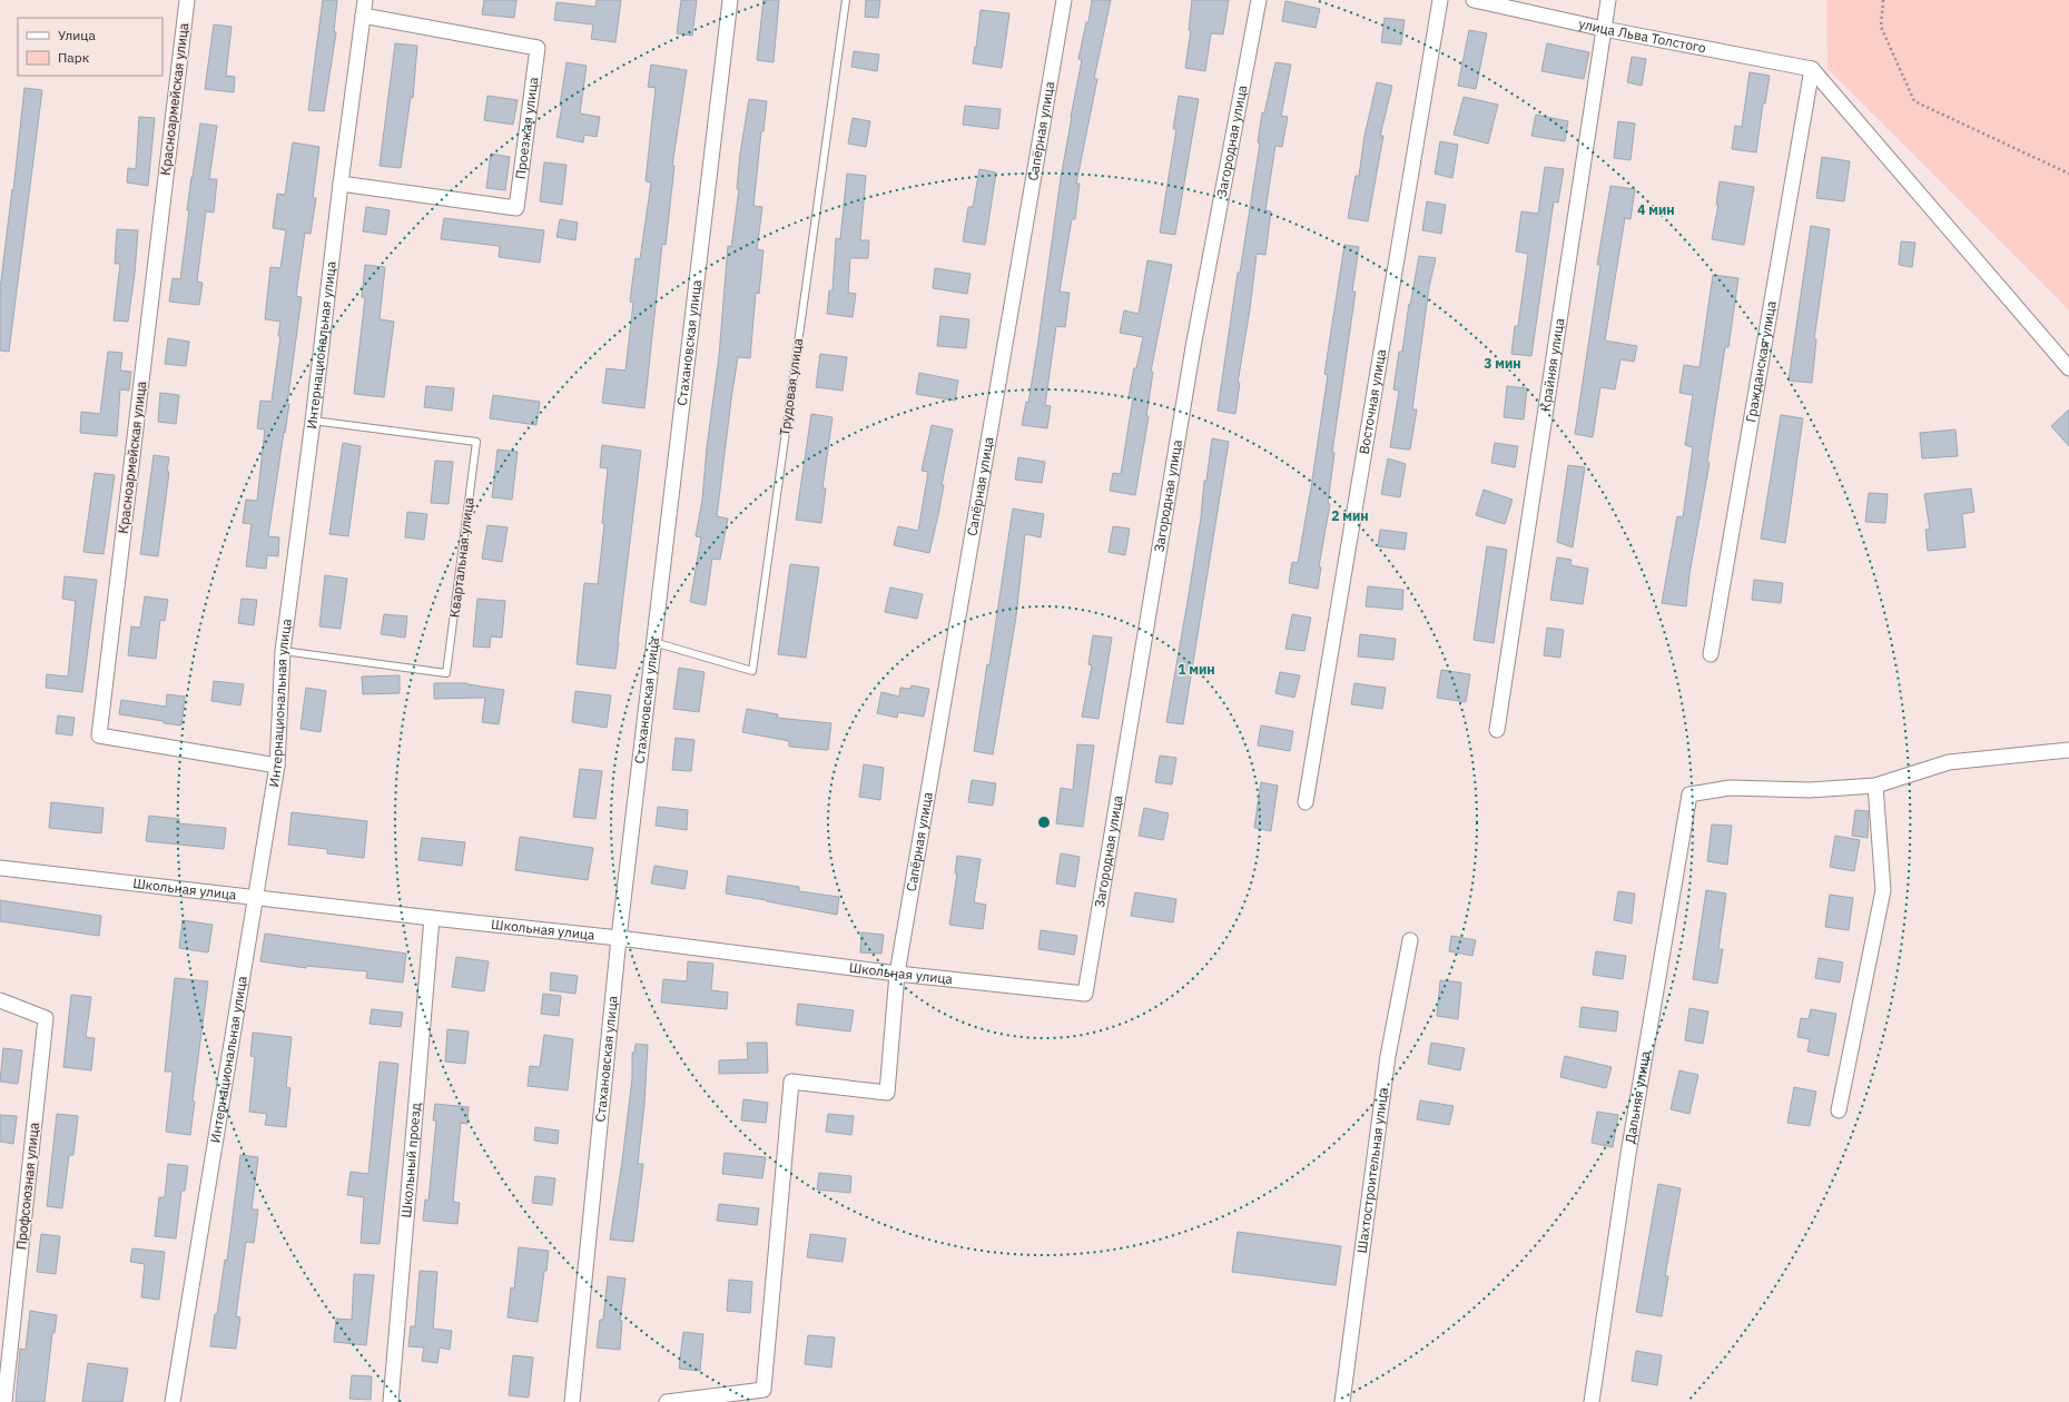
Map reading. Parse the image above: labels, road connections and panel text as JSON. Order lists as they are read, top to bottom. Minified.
{"streets":{"street":["улица Льва Толстого","Красноармейская улица","Проезжая улица","Сапёрная улица","Загородная улица","Стахановская улица","Интернациональная улица","Гражданская улица","Крайняя улица","Восточная улица","Школьная улица","Дальняя улица","Школьный проезд","Шахтостроительная улица","Профсоюзная улица"],"lane":["Трудовая улица","Квартальная улица"]},"crossings":[["улица Льва Толстого","Гражданская улица"],["улица Льва Толстого","Крайняя улица"],["Красноармейская улица","Интернациональная улица"],["Проезжая улица","Интернациональная улица"],["Сапёрная улица","Школьная улица"],["Загородная улица","Школьная улица"],["Стахановская улица","Трудовая улица"],["Стахановская улица","Школьная улица"],["Интернациональная улица","Квартальная улица"],["Интернациональная улица","Школьная улица"],["Школьная улица","Школьный проезд"]],"legend":["Улица","Парк"],"rings":["4 мин","3 мин","2 мин","1 мин"]}
